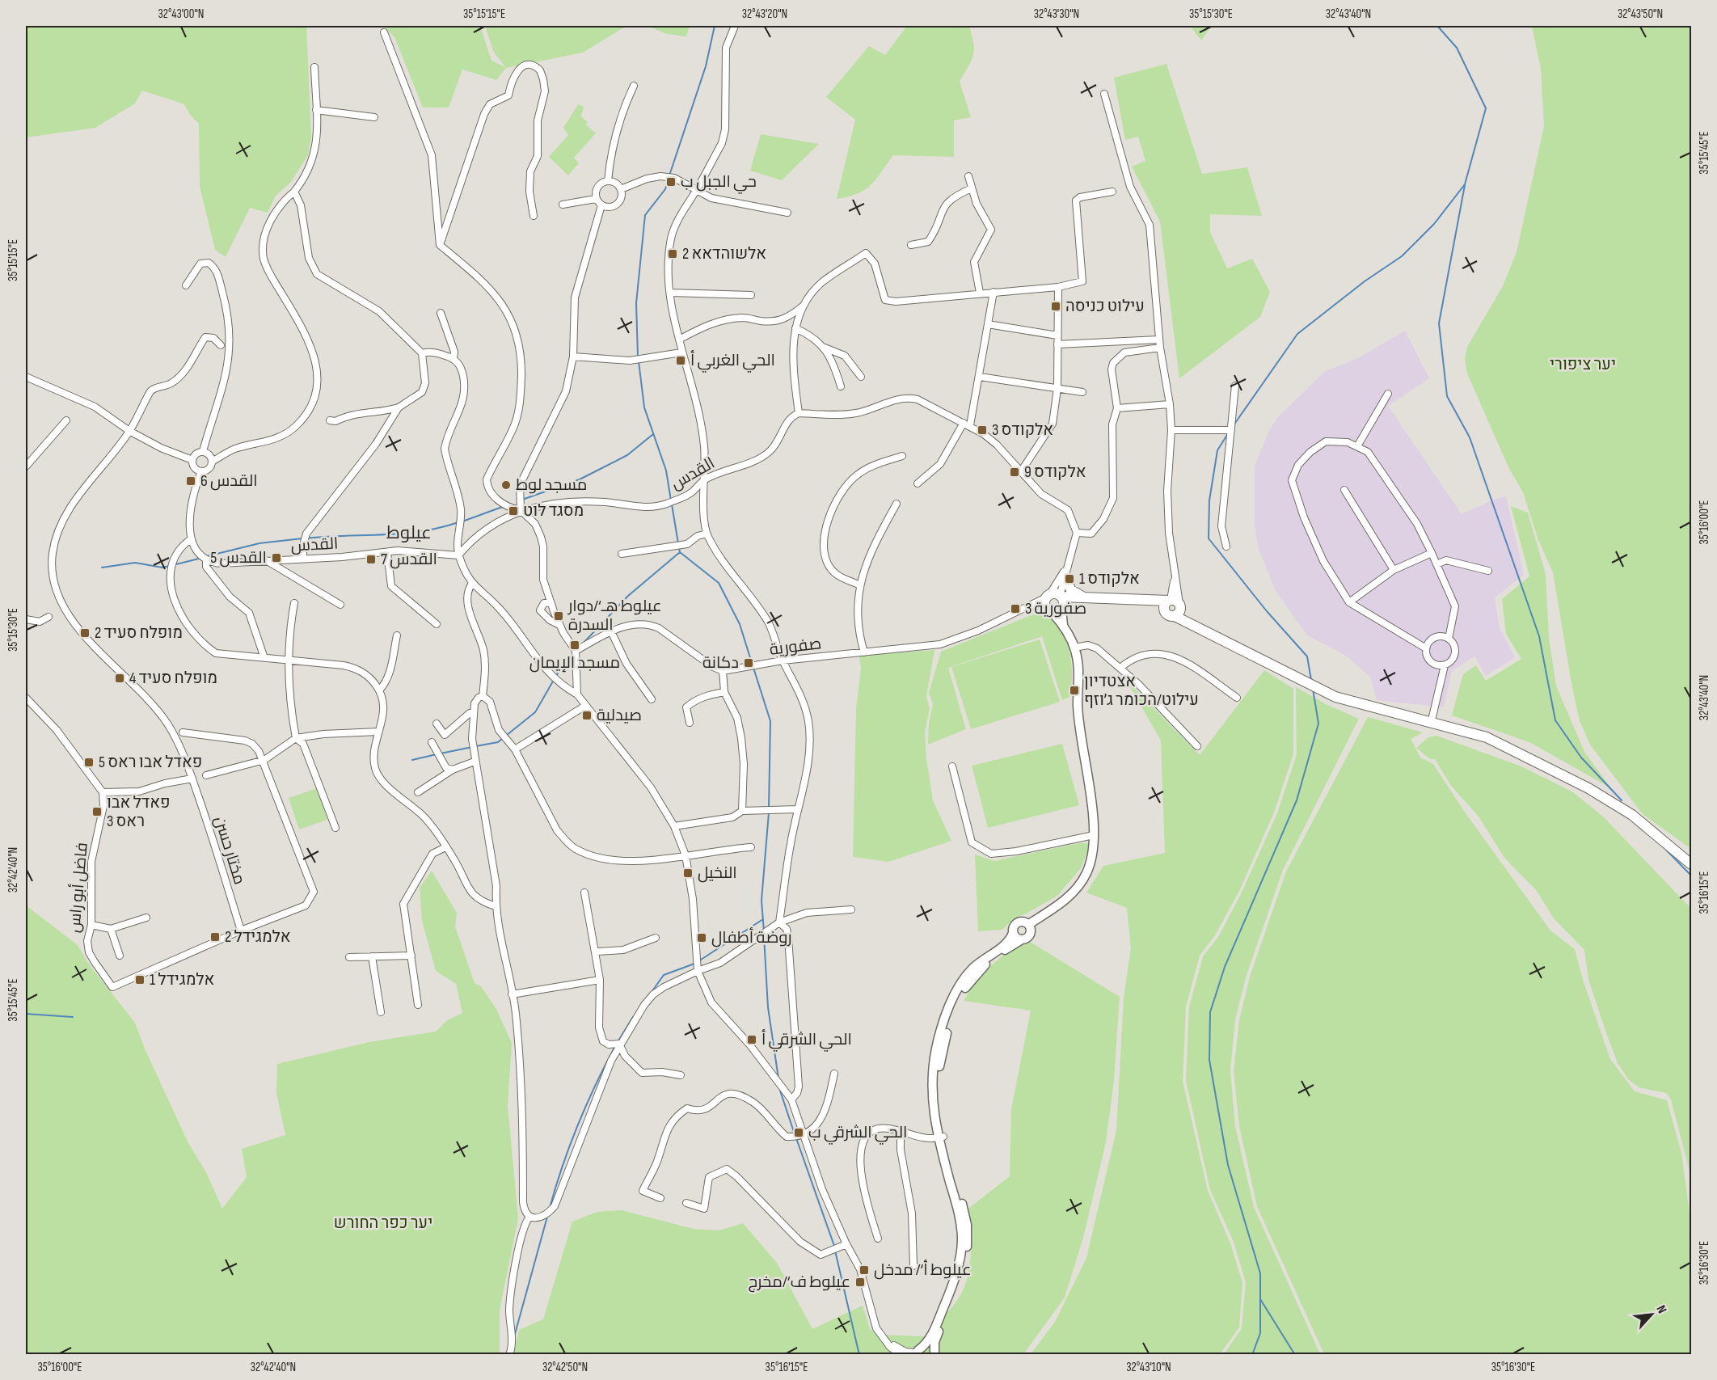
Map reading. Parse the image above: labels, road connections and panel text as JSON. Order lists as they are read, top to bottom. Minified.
{"streets":{"street":["القدس","صفورية","مختار حسن","فاضل أبو راس"]},"crossings":[["مختار حسن","فاضل أبو راس"]],"districts":["عيلوط"],"parks":["יער ציפורי","יער כפר החורש"],"places":{"transit":["حي الجبل ب","אלשוהדאא 2","עילוט כניסה","الحي الغربي أ","אלקודס 3","אלקודס 9","القدس 6","מסגד לוט","القدس 5","القدس 7","אלקודס 1","صفورية 3","عيلوط هـ‘/دوار السدرة","מופלח סעיד 2","مسجد الإيمان","دكانة","מופלח סעיד 4","אצטדיון עילוט/הכומר ג׳וזף","صيدلية","פאדל אבו ראס 5","פאדל אבו ראס 3","النخيل","אלמגידל 2","روضة أطفال","אלמגידל 1","الحي الشرقي أ","الحي الشرقي ب","عيلوط أ‘/ مدخل","عيلوط ف‘/مخرج"],"other":["مسجد لوط"]},"north":"top right","coordinates":["32°43'00\"N","35°15'15\"E","32°43'20\"N","32°43'30\"N","35°15'30\"E","32°43'40\"N","32°43'50\"N","35°15'45\"E","35°16'00\"E","32°42'40\"N","35°16'15\"E","35°16'30\"E","32°42'50\"N","32°43'10\"N"]}
